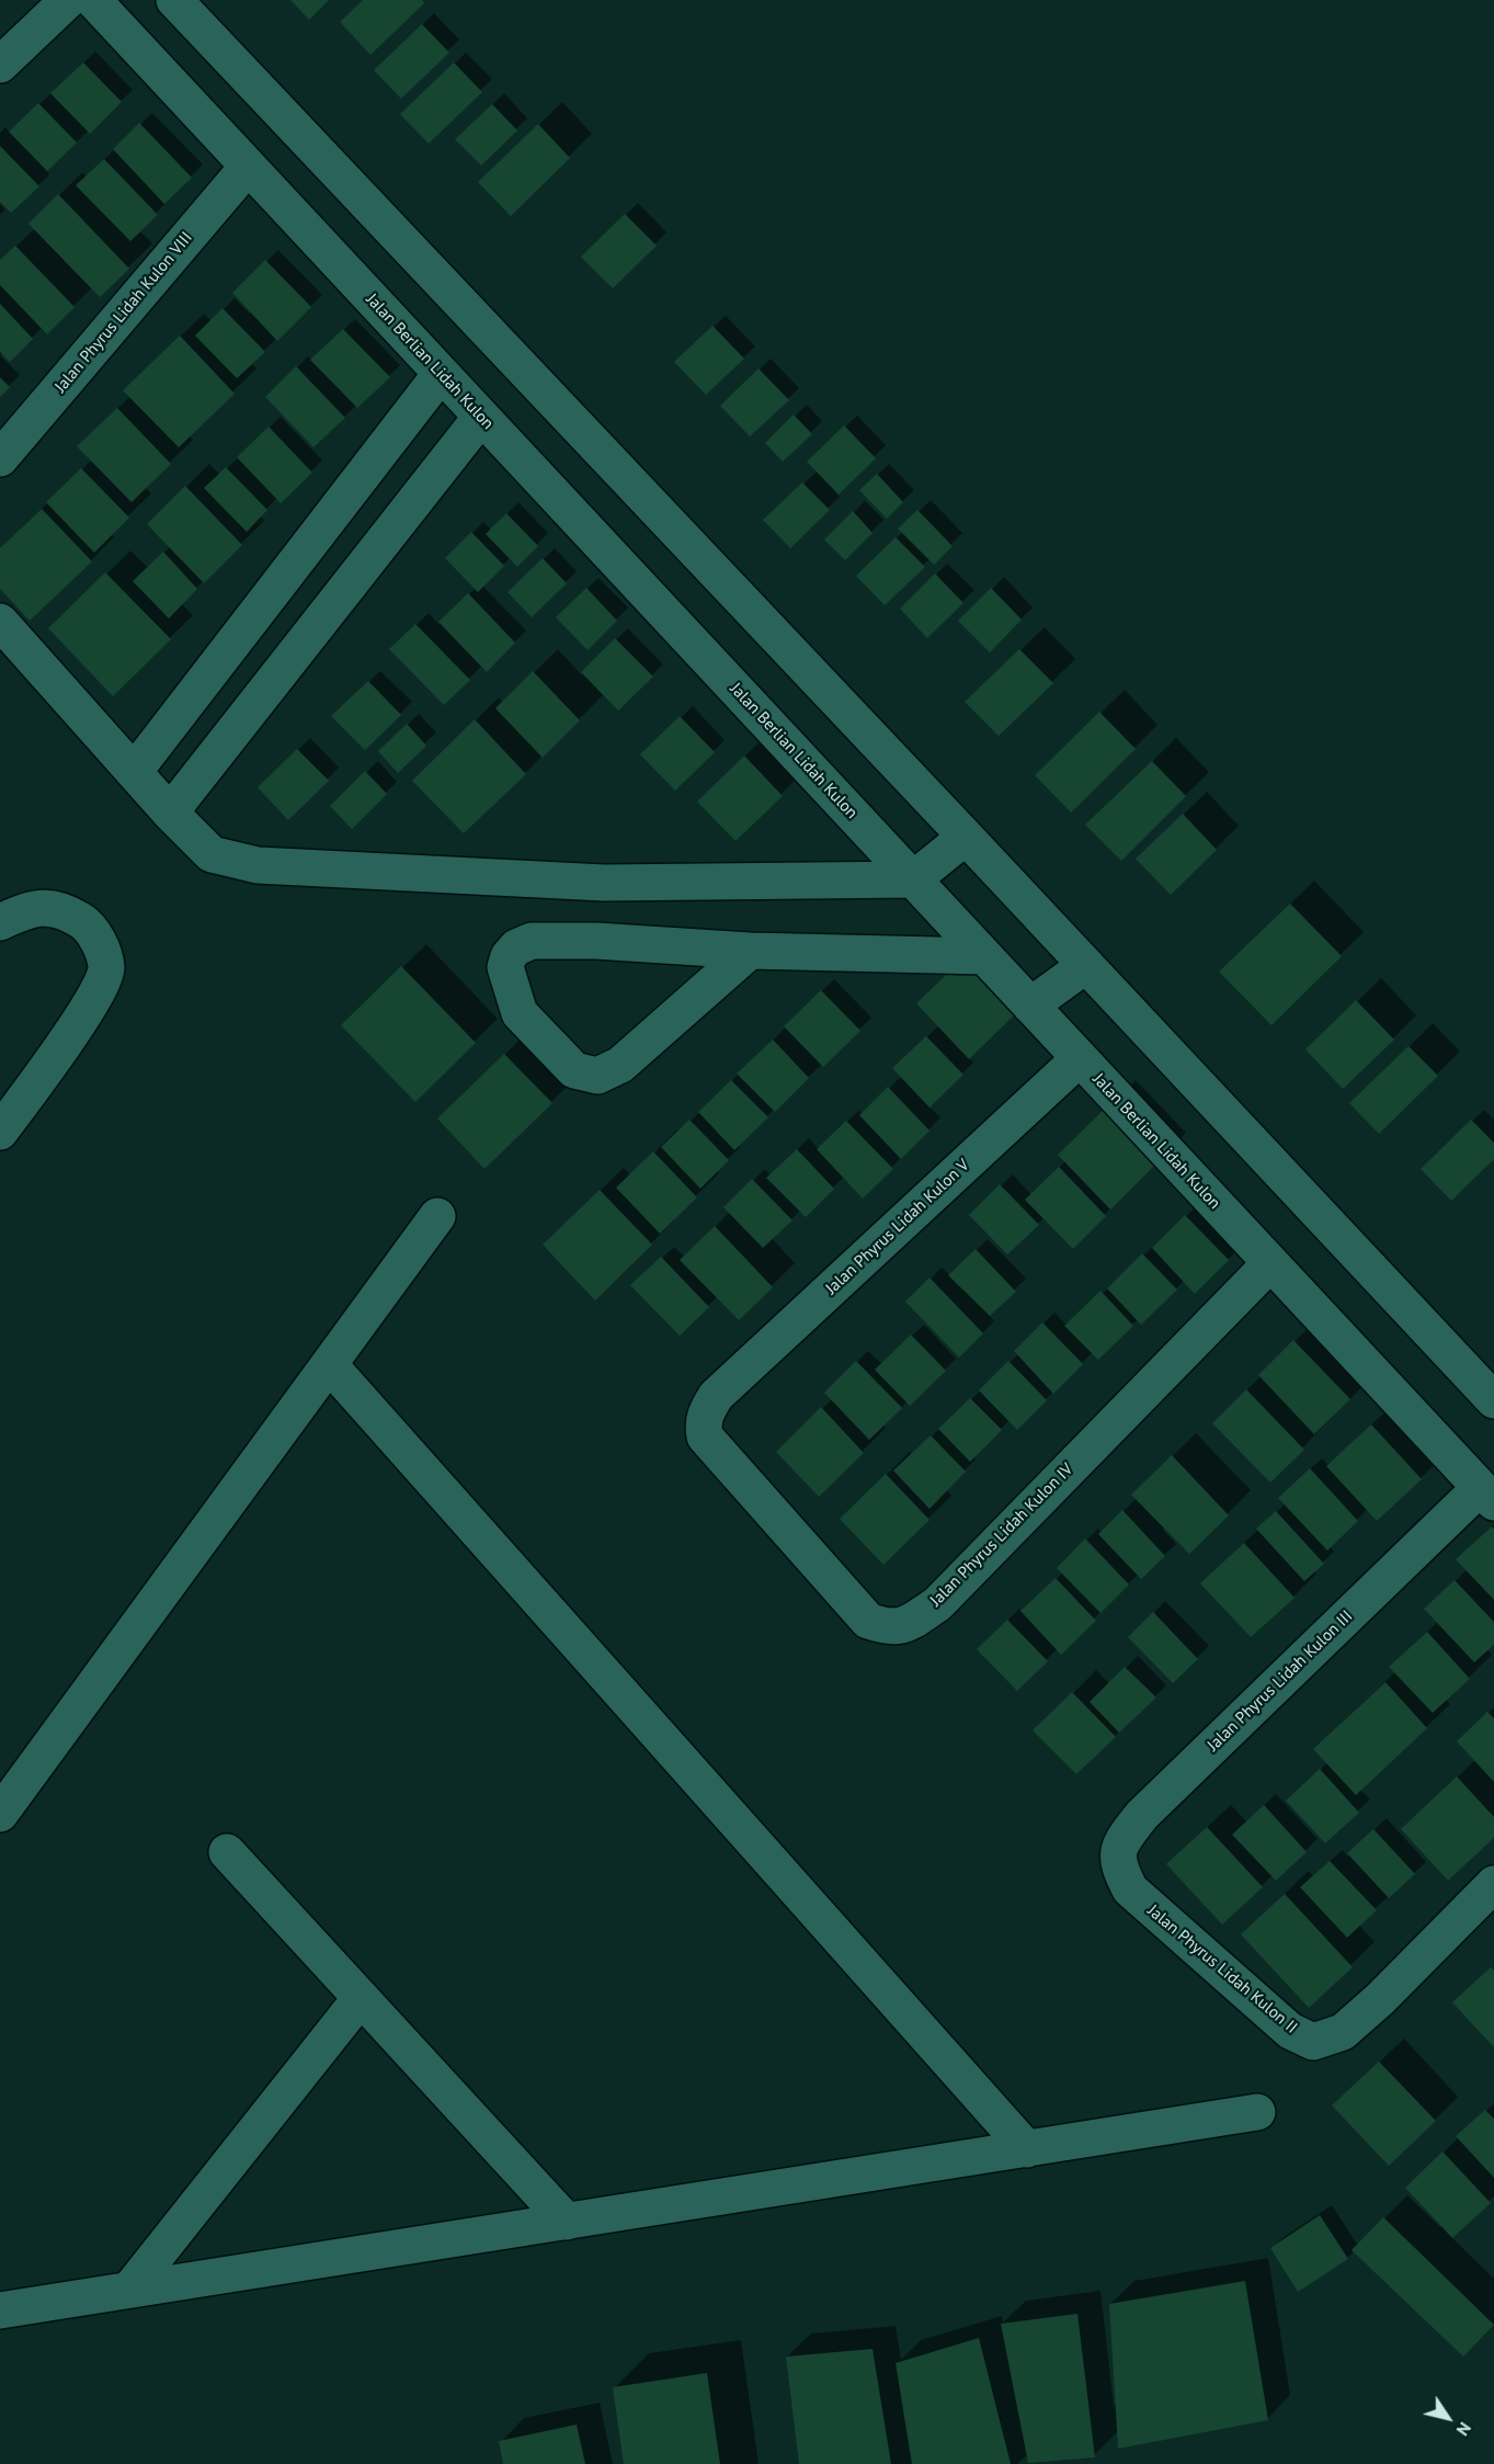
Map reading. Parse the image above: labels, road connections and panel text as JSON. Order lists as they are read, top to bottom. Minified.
{"streets":{"street":["Jalan Phyrus Lidah Kulon VIII","Jalan Berlian Lidah Kulon","Jalan Phyrus Lidah Kulon V","Jalan Phyrus Lidah Kulon IV","Jalan Phyrus Lidah Kulon III","Jalan Phyrus Lidah Kulon II"]},"crossings":[["Jalan Phyrus Lidah Kulon VIII","Jalan Berlian Lidah Kulon"],["Jalan Berlian Lidah Kulon","Jalan Phyrus Lidah Kulon V"],["Jalan Berlian Lidah Kulon","Jalan Phyrus Lidah Kulon IV"],["Jalan Berlian Lidah Kulon","Jalan Phyrus Lidah Kulon III"],["Jalan Phyrus Lidah Kulon V","Jalan Phyrus Lidah Kulon IV"],["Jalan Phyrus Lidah Kulon III","Jalan Phyrus Lidah Kulon II"]],"north":"bottom right"}
